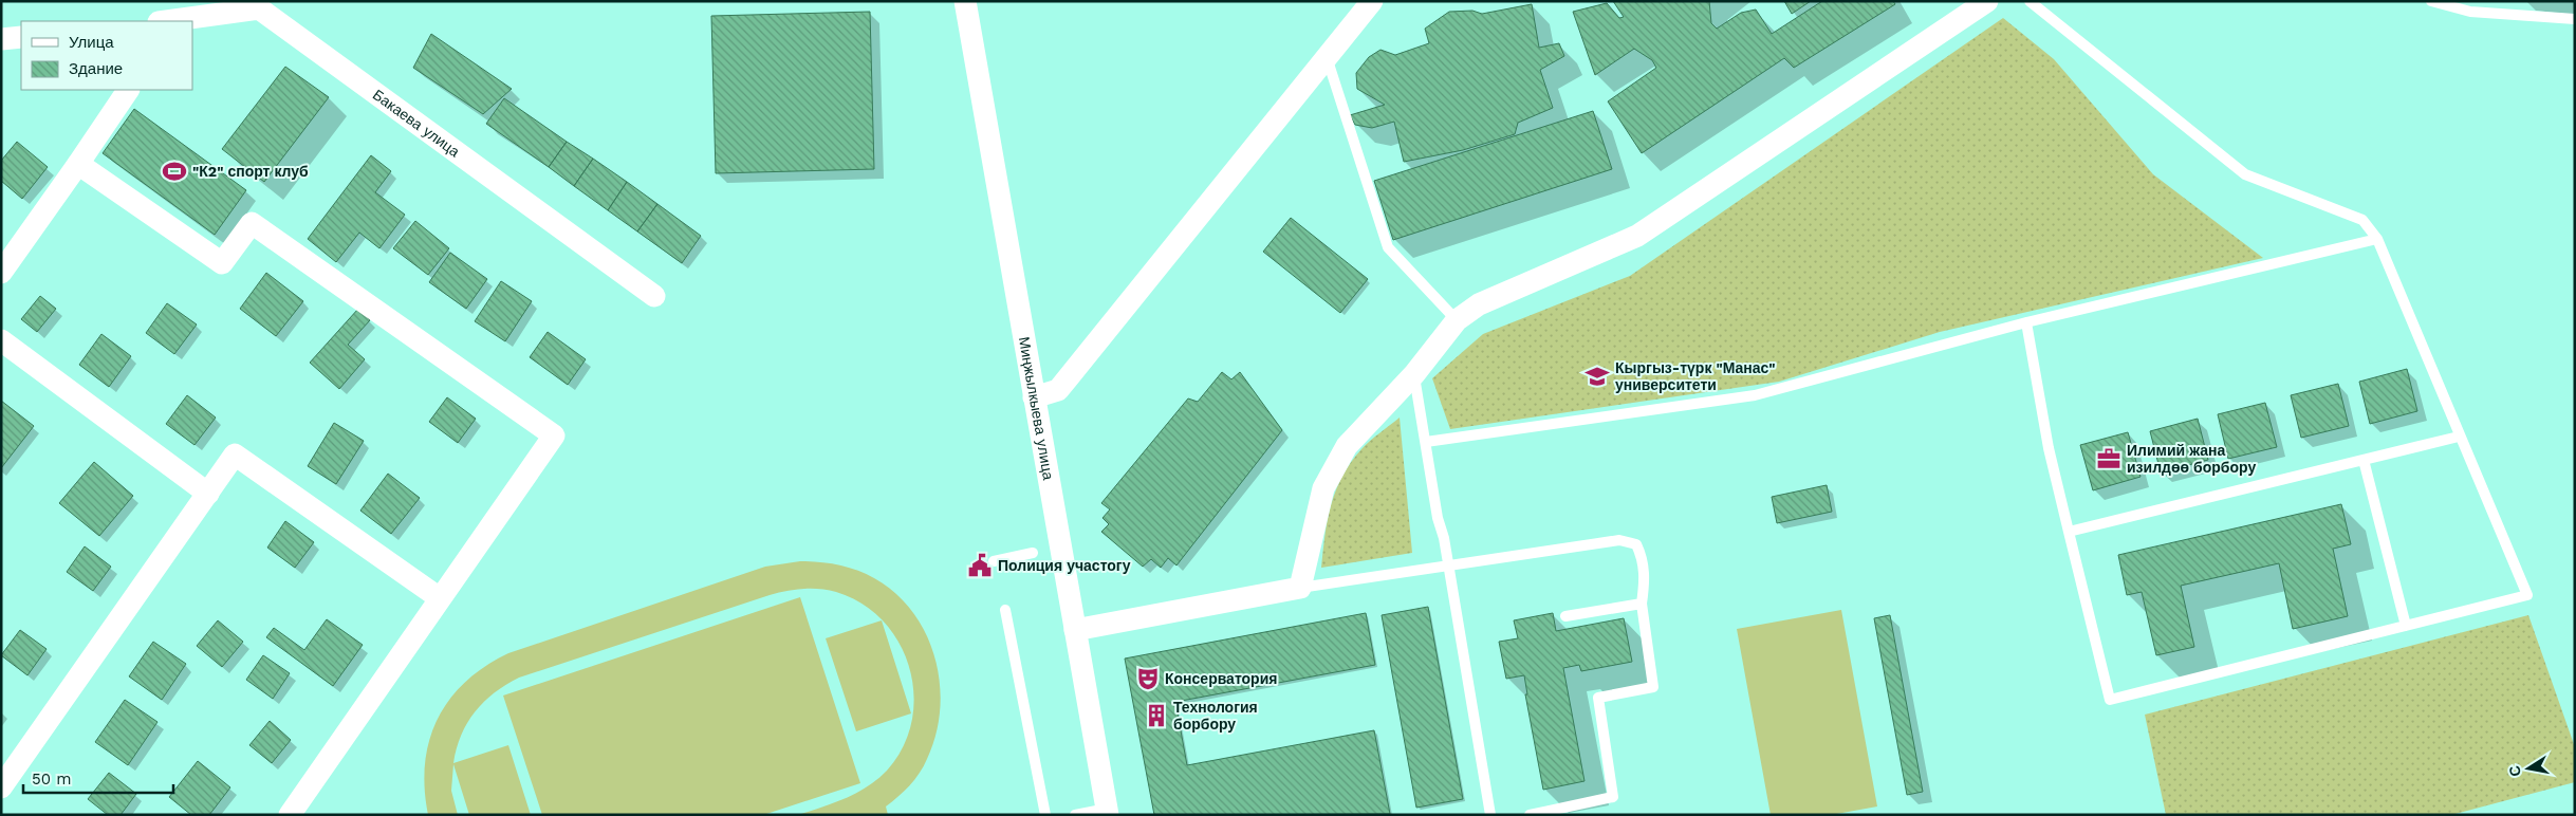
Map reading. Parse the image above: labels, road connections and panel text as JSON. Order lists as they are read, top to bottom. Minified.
{"streets":{"street":["Бакаева улица","Миңжылкыева улица"]},"places":{"sports":["\"К2\" спорт клуб"],"school or university":["Кыргыз-түрк \"Манас\" университети"],"office":["Илимий жана изилдөө борбору"],"public building":["Полиция участогу"],"theatre":["Консерватория"],"building":["Технология борбору"]},"legend":["Улица","Здание"],"scale_bar":"50 m","north":"left"}
